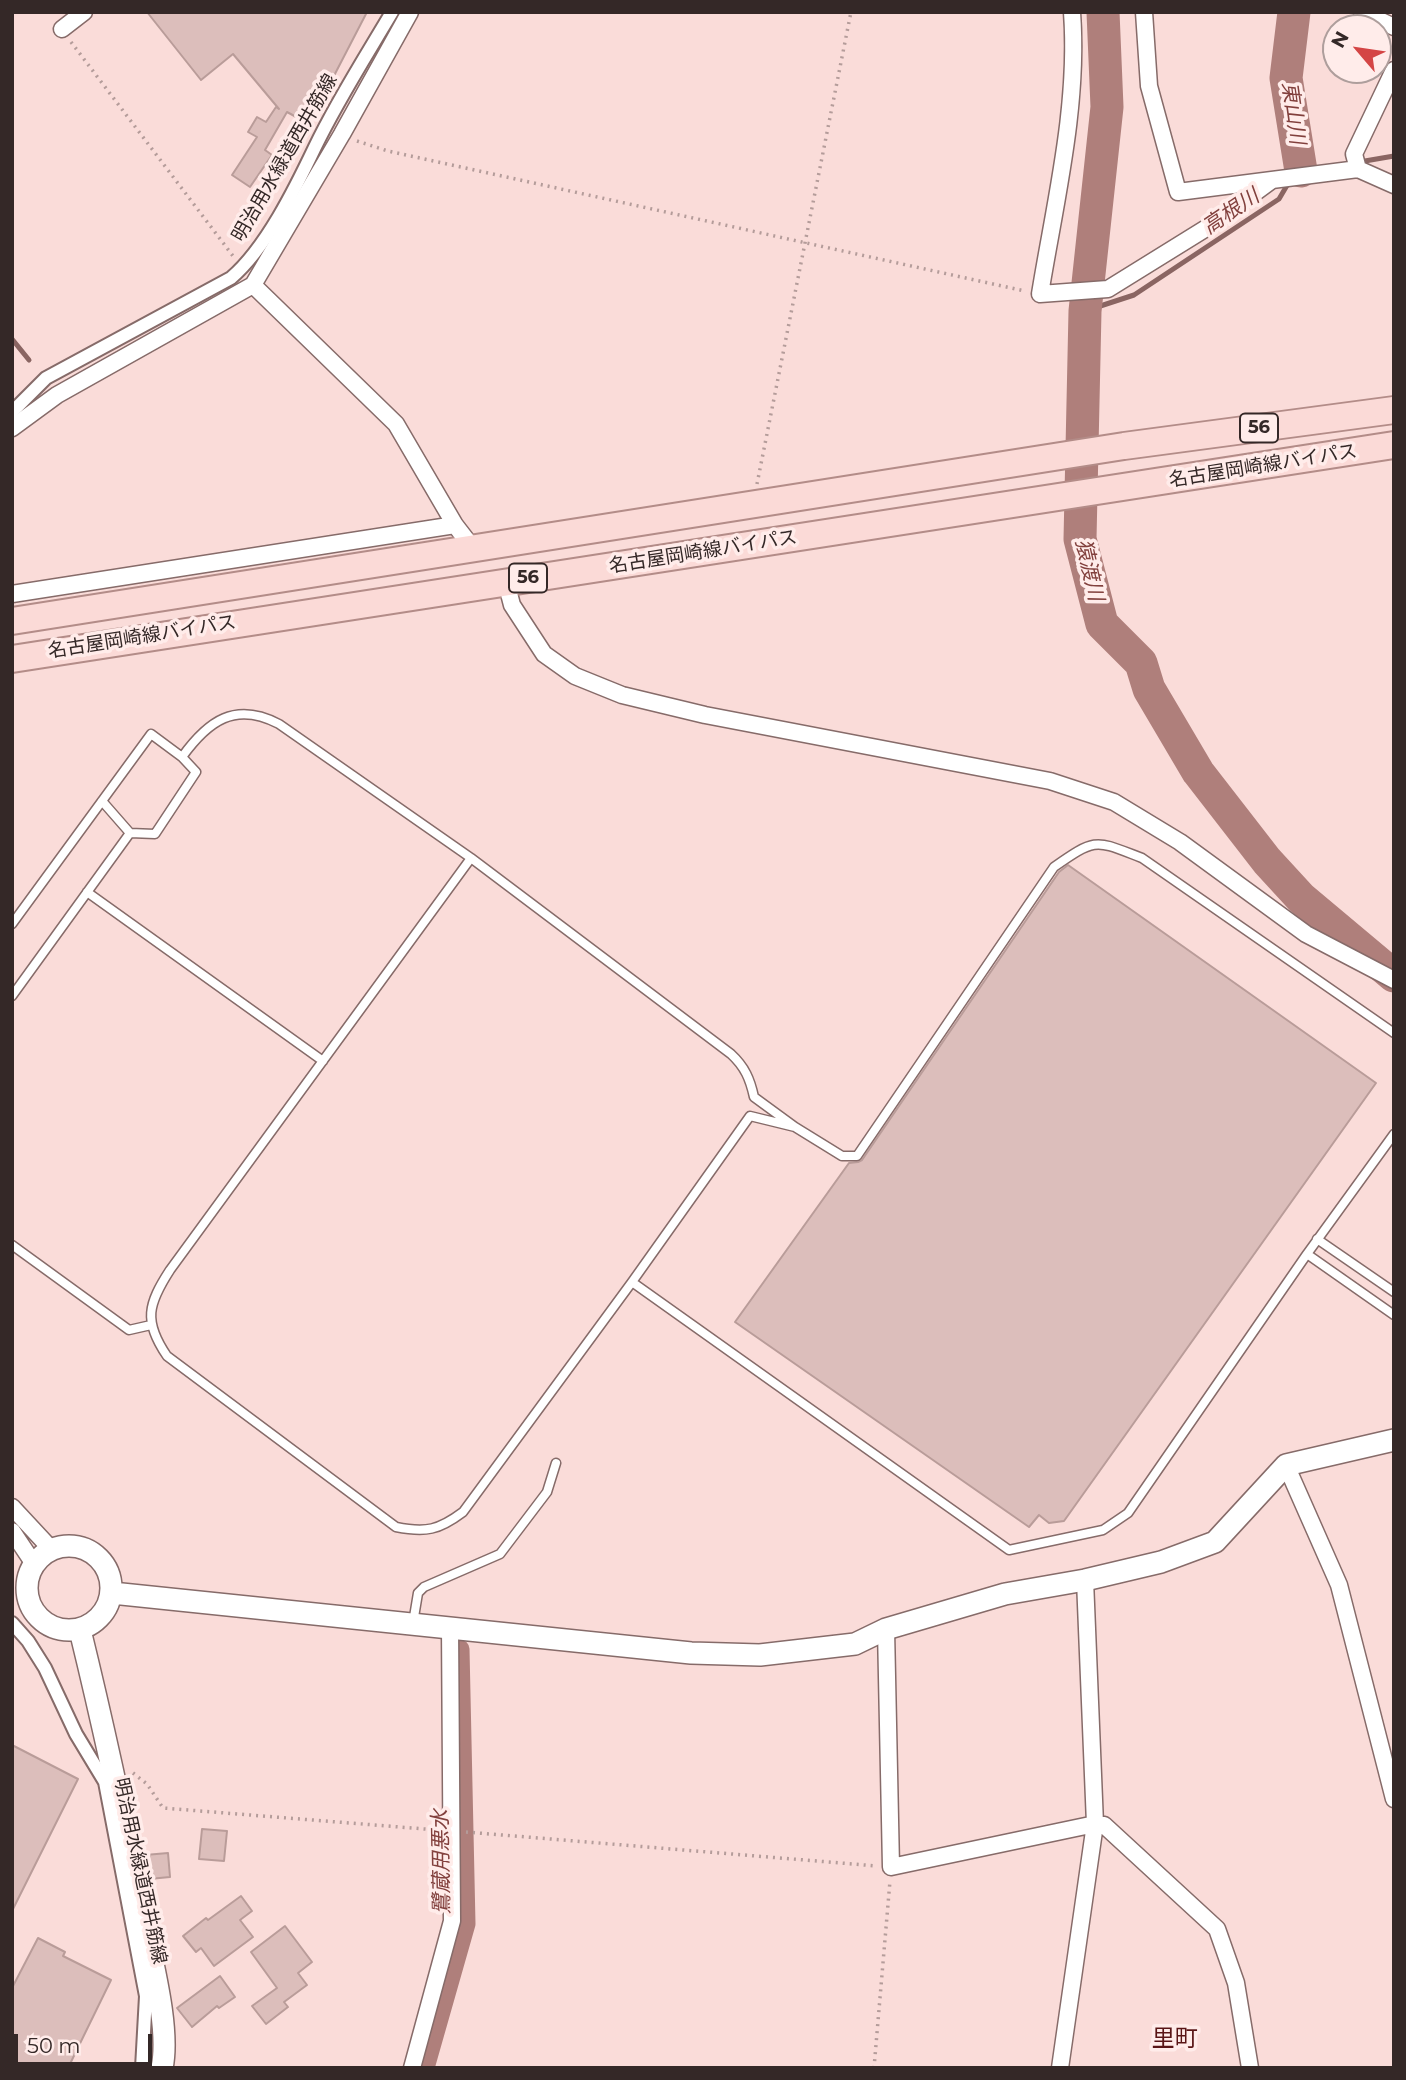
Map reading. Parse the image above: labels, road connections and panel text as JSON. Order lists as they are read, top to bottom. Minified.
{"streets":{"main road":["56","名古屋岡崎線バイパス"],"street":["明治用水緑道西井筋線"]},"districts":["里町"],"water":["東山川","高根川","猿渡川","鷺蔵用悪水"],"scale_bar":"50 m","north":"top left"}
